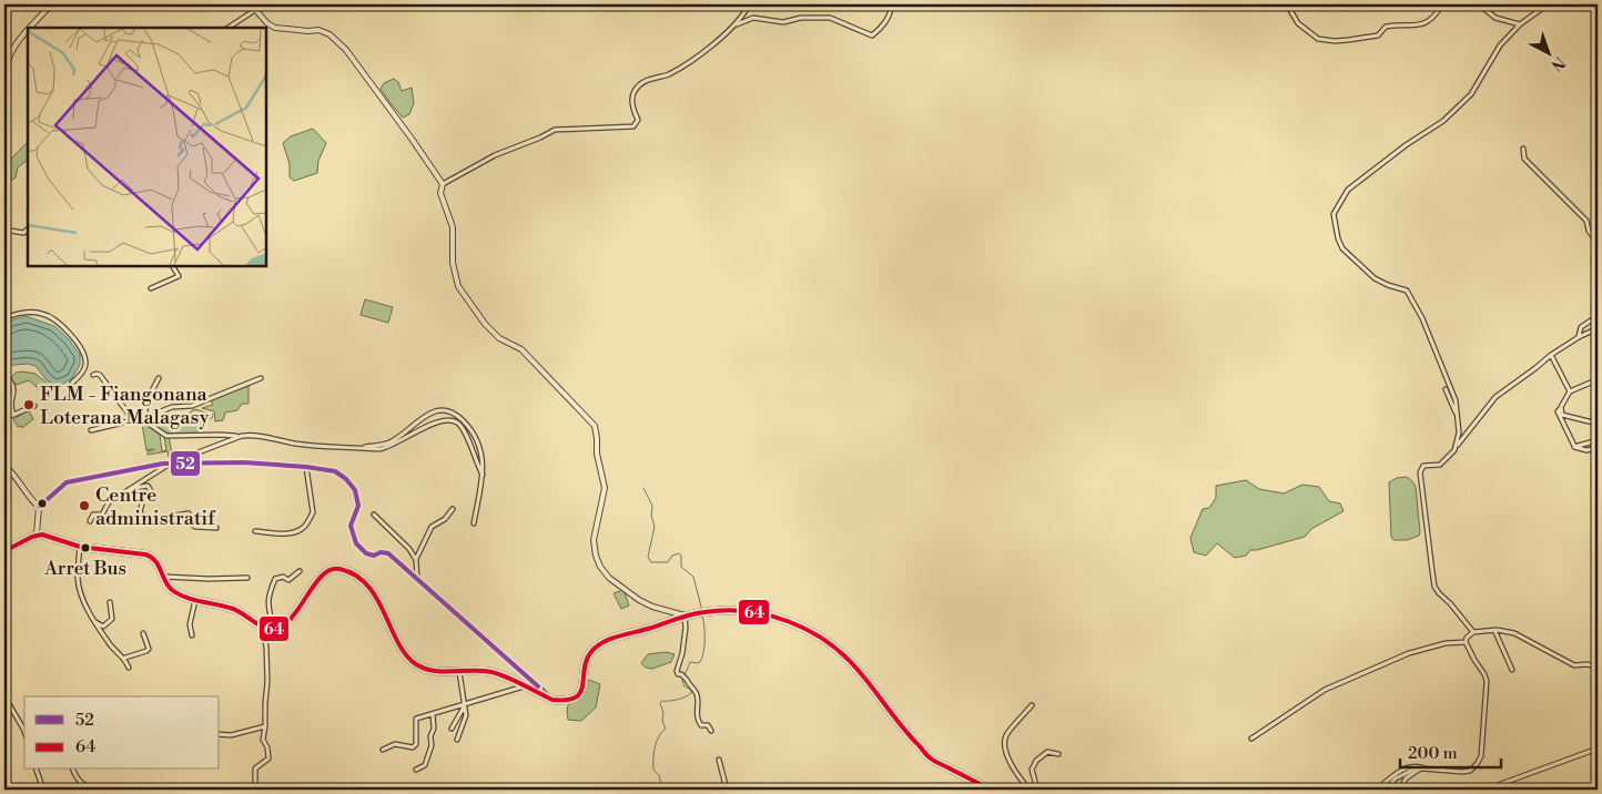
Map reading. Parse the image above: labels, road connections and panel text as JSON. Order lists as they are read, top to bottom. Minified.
{"places":["FLM - Fiangonana Loterana Malagasy","Centre administratif","Arret Bus"],"lines":["transit line 52","transit line 64"],"legend":["52","64"],"scale_bar":"200 m","north":"bottom right"}
